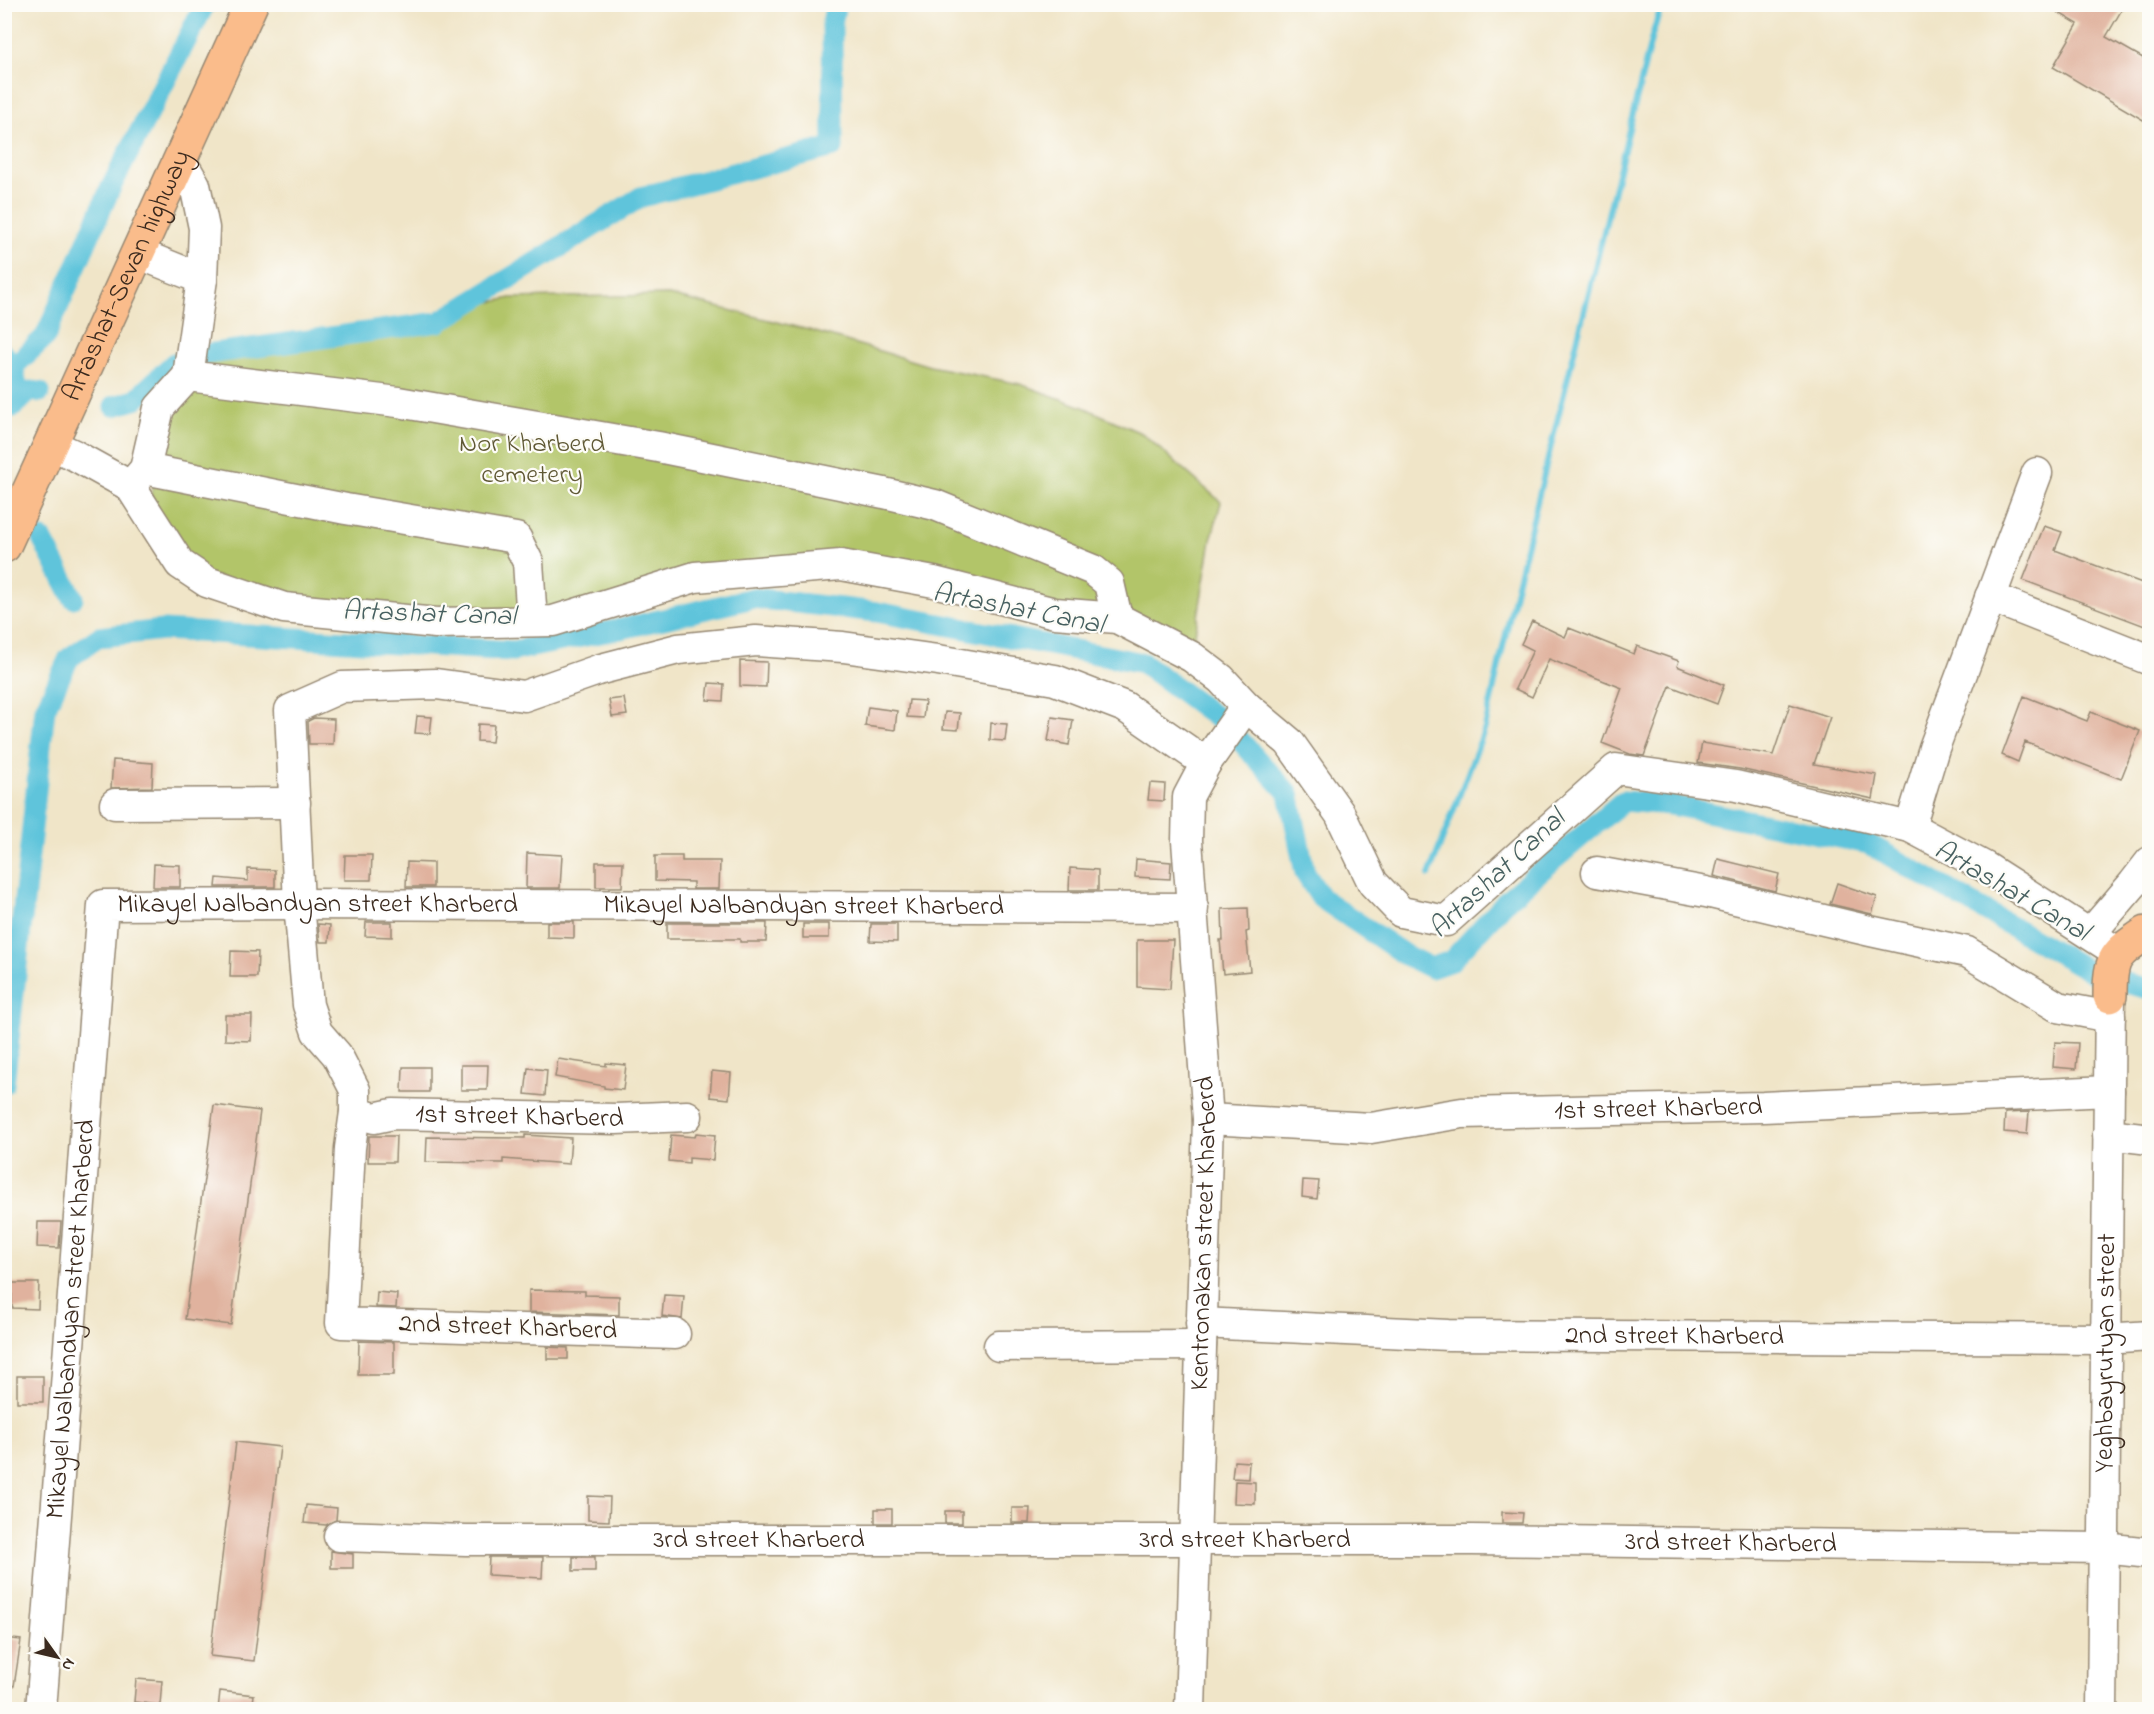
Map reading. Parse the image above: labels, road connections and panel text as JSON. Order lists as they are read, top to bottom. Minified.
{"streets":{"main road":["Artashat-Sevan highway"],"street":["Mikayel Nalbandyan street Kharberd","1st street Kharberd","Kentronakan street Kharberd","2nd street Kharberd","Yeghbayrutyan street","3rd street Kharberd"]},"crossings":[["Mikayel Nalbandyan street Kharberd","Kentronakan street Kharberd"],["1st street Kharberd","Kentronakan street Kharberd"],["1st street Kharberd","2nd street Kharberd"],["1st street Kharberd","Yeghbayrutyan street"],["Kentronakan street Kharberd","2nd street Kharberd"],["Kentronakan street Kharberd","3rd street Kharberd"],["2nd street Kharberd","Yeghbayrutyan street"],["Yeghbayrutyan street","3rd street Kharberd"]],"water":["Artashat Canal"],"parks":["Nor Kharberd cemetery"],"north":"bottom right"}
